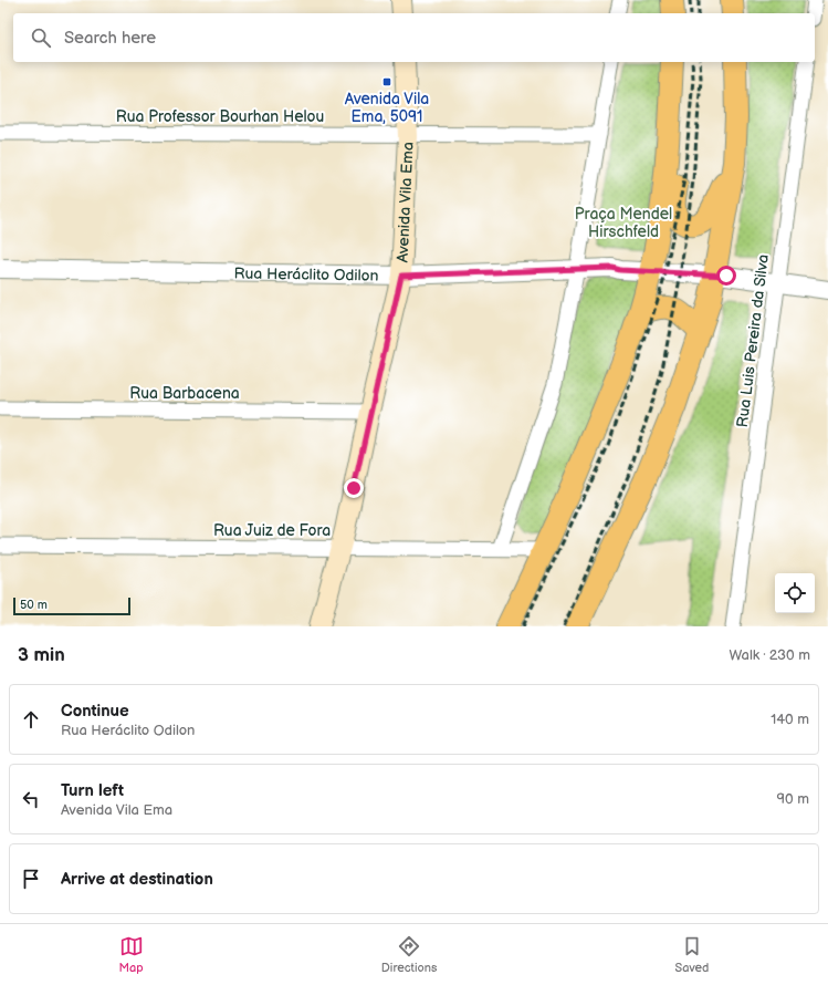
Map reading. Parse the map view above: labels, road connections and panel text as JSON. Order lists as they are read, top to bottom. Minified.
{"streets":{"main road":["Avenida Vila Ema"],"street":["Rua Professor Bourhan Helou","Rua Heráclito Odilon","Rua Luis Pereira da Silva","Rua Barbacena","Rua Juiz de Fora"]},"crossings":[["Rua Professor Bourhan Helou","Avenida Vila Ema"],["Avenida Vila Ema","Rua Heráclito Odilon"],["Avenida Vila Ema","Rua Barbacena"],["Avenida Vila Ema","Rua Juiz de Fora"],["Rua Heráclito Odilon","Rua Luis Pereira da Silva"]],"parks":["Praça Mendel Hirschfeld"],"places":{"transit":["Avenida Vila Ema, 5091"]},"scale_bar":"50 m","page":{"search":"Search here","scale":"50 m","heading":["3 min","Walk · 230 m"],"list":[["Continue","Rua Heráclito Odilon","140 m"],["Turn left","Avenida Vila Ema","90 m"],"Arrive at destination"],"nav":["Map","Directions","Saved"]}}
